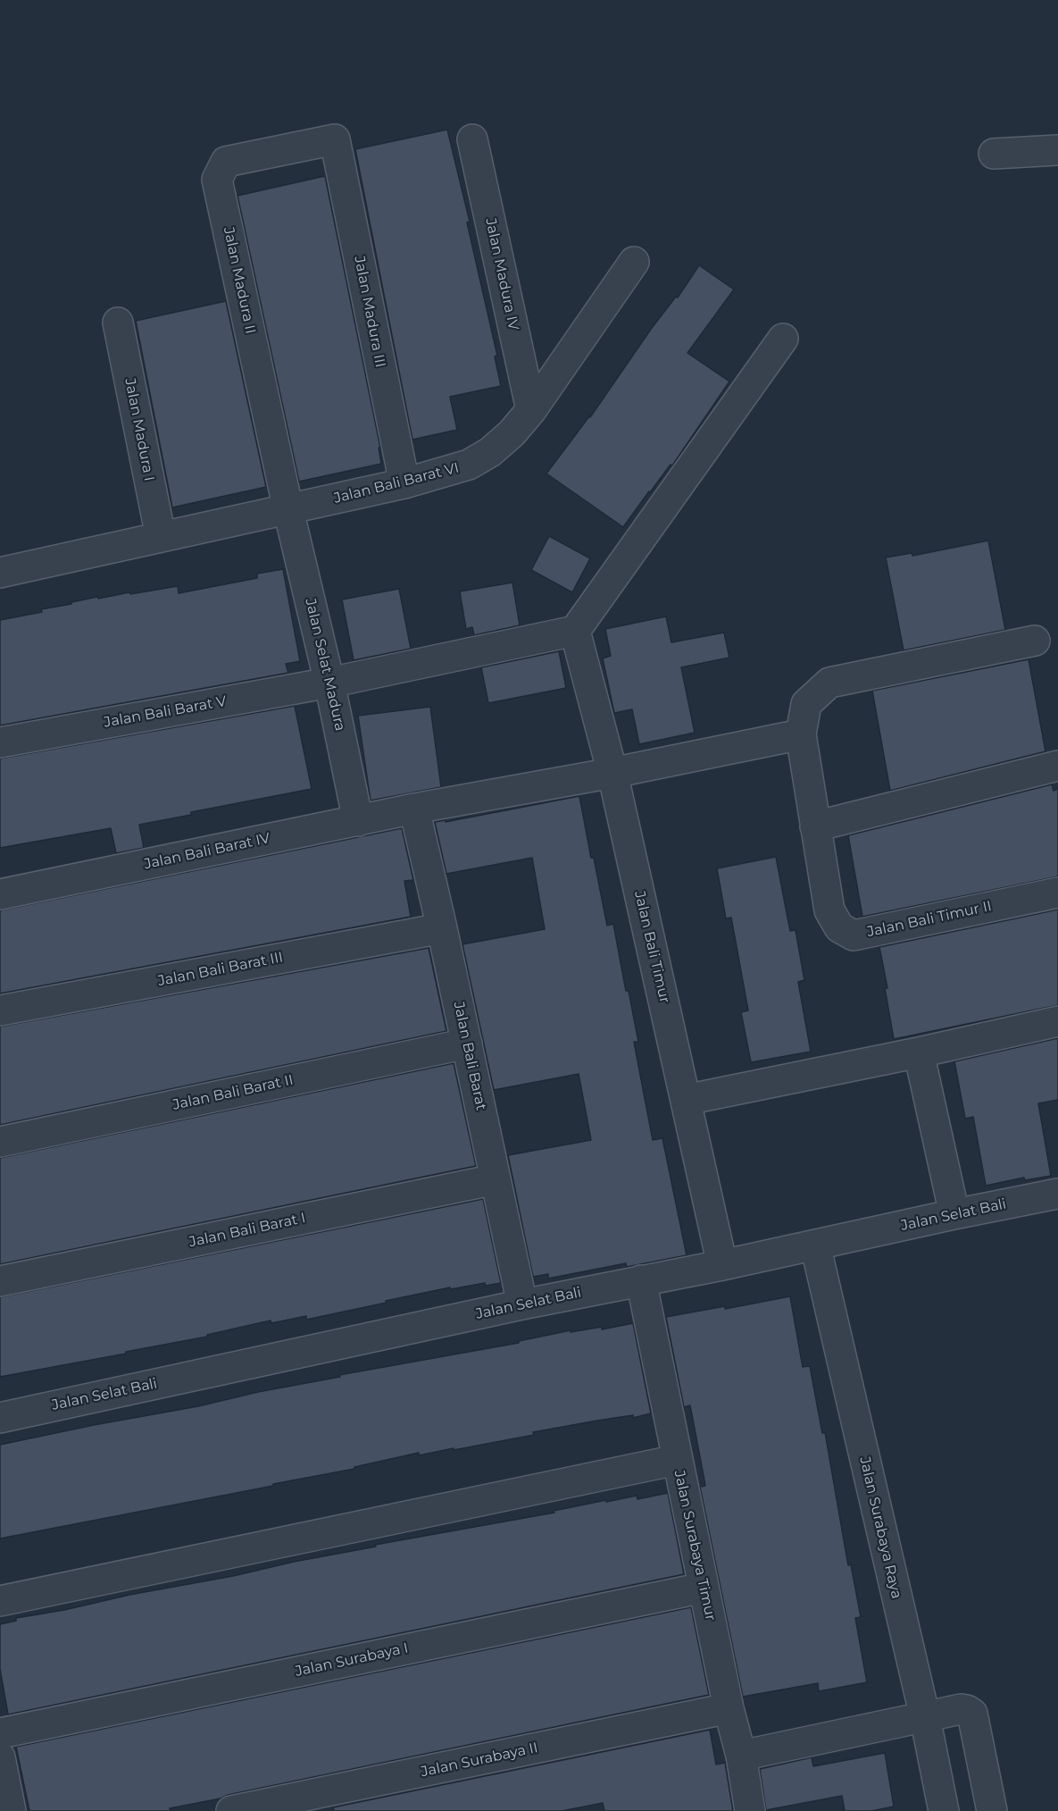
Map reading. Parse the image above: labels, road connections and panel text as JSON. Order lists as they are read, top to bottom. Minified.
{"streets":{"street":["Jalan Madura IV","Jalan Madura II","Jalan Madura III","Jalan Madura I","Jalan Bali Barat VI","Jalan Selat Madura","Jalan Bali Barat V","Jalan Bali Barat IV","Jalan Bali Timur II","Jalan Bali Timur","Jalan Bali Barat III","Jalan Bali Barat","Jalan Bali Barat II","Jalan Selat Bali","Jalan Bali Barat I","Jalan Surabaya Raya","Jalan Surabaya Timur","Jalan Surabaya I","Jalan Surabaya II"]},"crossings":[["Jalan Madura IV","Jalan Bali Barat VI"],["Jalan Madura II","Jalan Madura III"],["Jalan Madura II","Jalan Bali Barat VI"],["Jalan Madura II","Jalan Selat Madura"],["Jalan Madura III","Jalan Bali Barat VI"],["Jalan Madura I","Jalan Bali Barat VI"],["Jalan Bali Barat VI","Jalan Selat Madura"],["Jalan Selat Madura","Jalan Bali Barat V"],["Jalan Selat Madura","Jalan Bali Barat IV"],["Jalan Bali Barat V","Jalan Bali Timur"],["Jalan Bali Barat IV","Jalan Bali Timur II"],["Jalan Bali Barat IV","Jalan Bali Timur"],["Jalan Bali Barat IV","Jalan Bali Barat"],["Jalan Bali Timur","Jalan Selat Bali"],["Jalan Bali Barat III","Jalan Bali Barat"],["Jalan Bali Barat","Jalan Bali Barat II"],["Jalan Bali Barat","Jalan Selat Bali"],["Jalan Bali Barat","Jalan Bali Barat I"],["Jalan Selat Bali","Jalan Surabaya Raya"],["Jalan Selat Bali","Jalan Surabaya Timur"],["Jalan Surabaya Timur","Jalan Surabaya I"],["Jalan Surabaya Timur","Jalan Surabaya II"]]}
